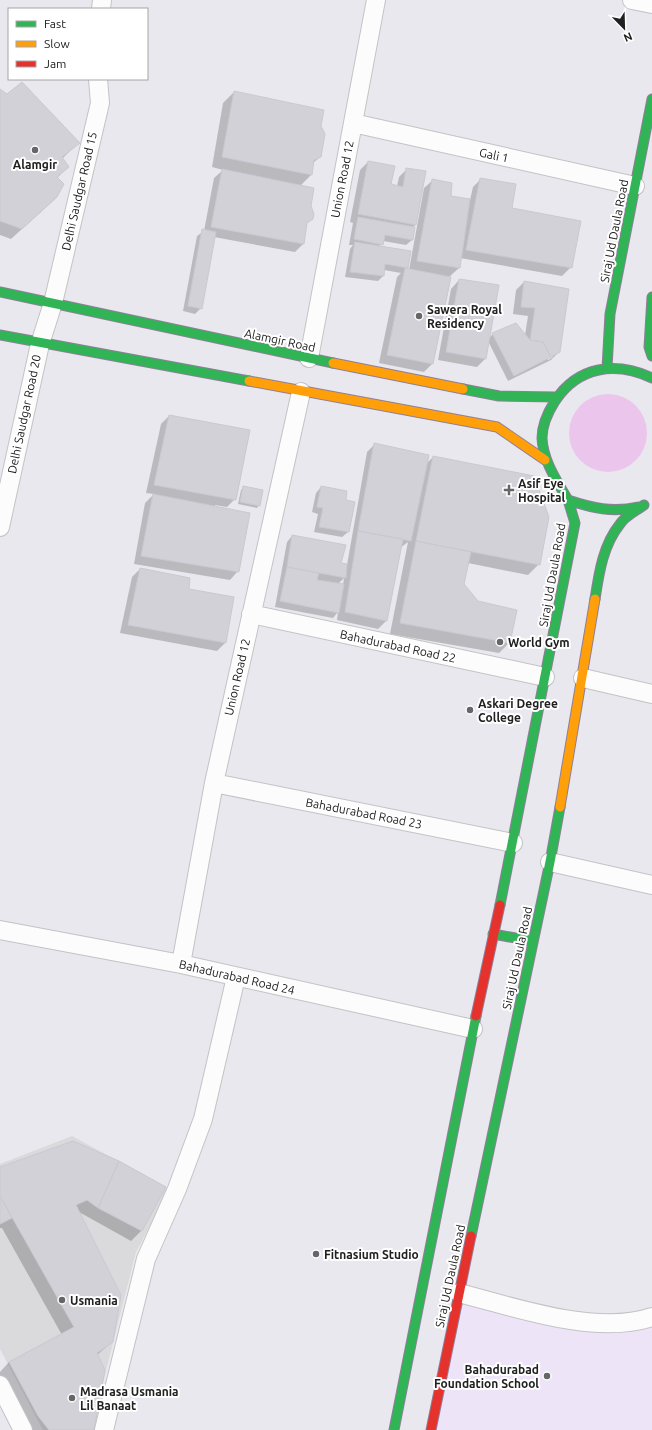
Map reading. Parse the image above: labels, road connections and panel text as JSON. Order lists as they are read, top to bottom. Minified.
{"streets":{"main road":["Siraj Ud Daula Road","Alamgir Road"],"street":["Gali 1","Union Road 12","Delhi Saudgar Road 15","Delhi Saudgar Road 20","Bahadurabad Road 22","Bahadurabad Road 23","Bahadurabad Road 24"]},"crossings":[["Gali 1","Union Road 12"],["Gali 1","Siraj Ud Daula Road"],["Union Road 12","Alamgir Road"],["Union Road 12","Bahadurabad Road 22"],["Union Road 12","Bahadurabad Road 23"],["Union Road 12","Bahadurabad Road 24"],["Delhi Saudgar Road 15","Alamgir Road"],["Delhi Saudgar Road 15","Delhi Saudgar Road 20"],["Siraj Ud Daula Road","Bahadurabad Road 22"],["Siraj Ud Daula Road","Bahadurabad Road 23"],["Siraj Ud Daula Road","Bahadurabad Road 24"],["Alamgir Road","Delhi Saudgar Road 20"]],"places":{"other":["Alamgir","Sawera Royal Residency","World Gym","Askari Degree College","Fitnasium Studio","Usmania","Bahadurabad Foundation School","Madrasa Usmania Lil Banaat"],"health":["Asif Eye Hospital"]},"legend":["Fast","Slow","Jam"],"north":"bottom right"}
